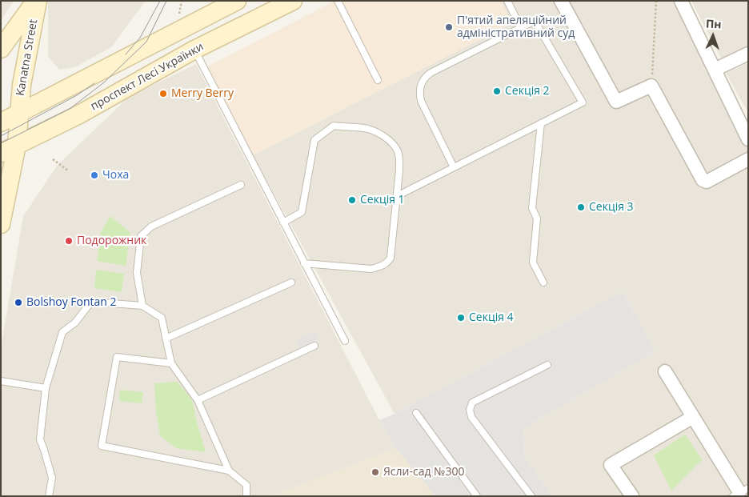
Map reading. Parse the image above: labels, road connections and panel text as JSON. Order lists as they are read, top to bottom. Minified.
{"streets":{"main road":["Kanatna Street","проспект Лесі Українки"]},"crossings":[["Kanatna Street","проспект Лесі Українки"]],"places":["П'ятий апеляційний адміністративний суд","Секція 2","Merry Berry","Чоха","Секція 1","Секція 3","Подорожник","Bolshoy Fontan 2","Секція 4","Ясли-сад №300"],"north":"top"}
